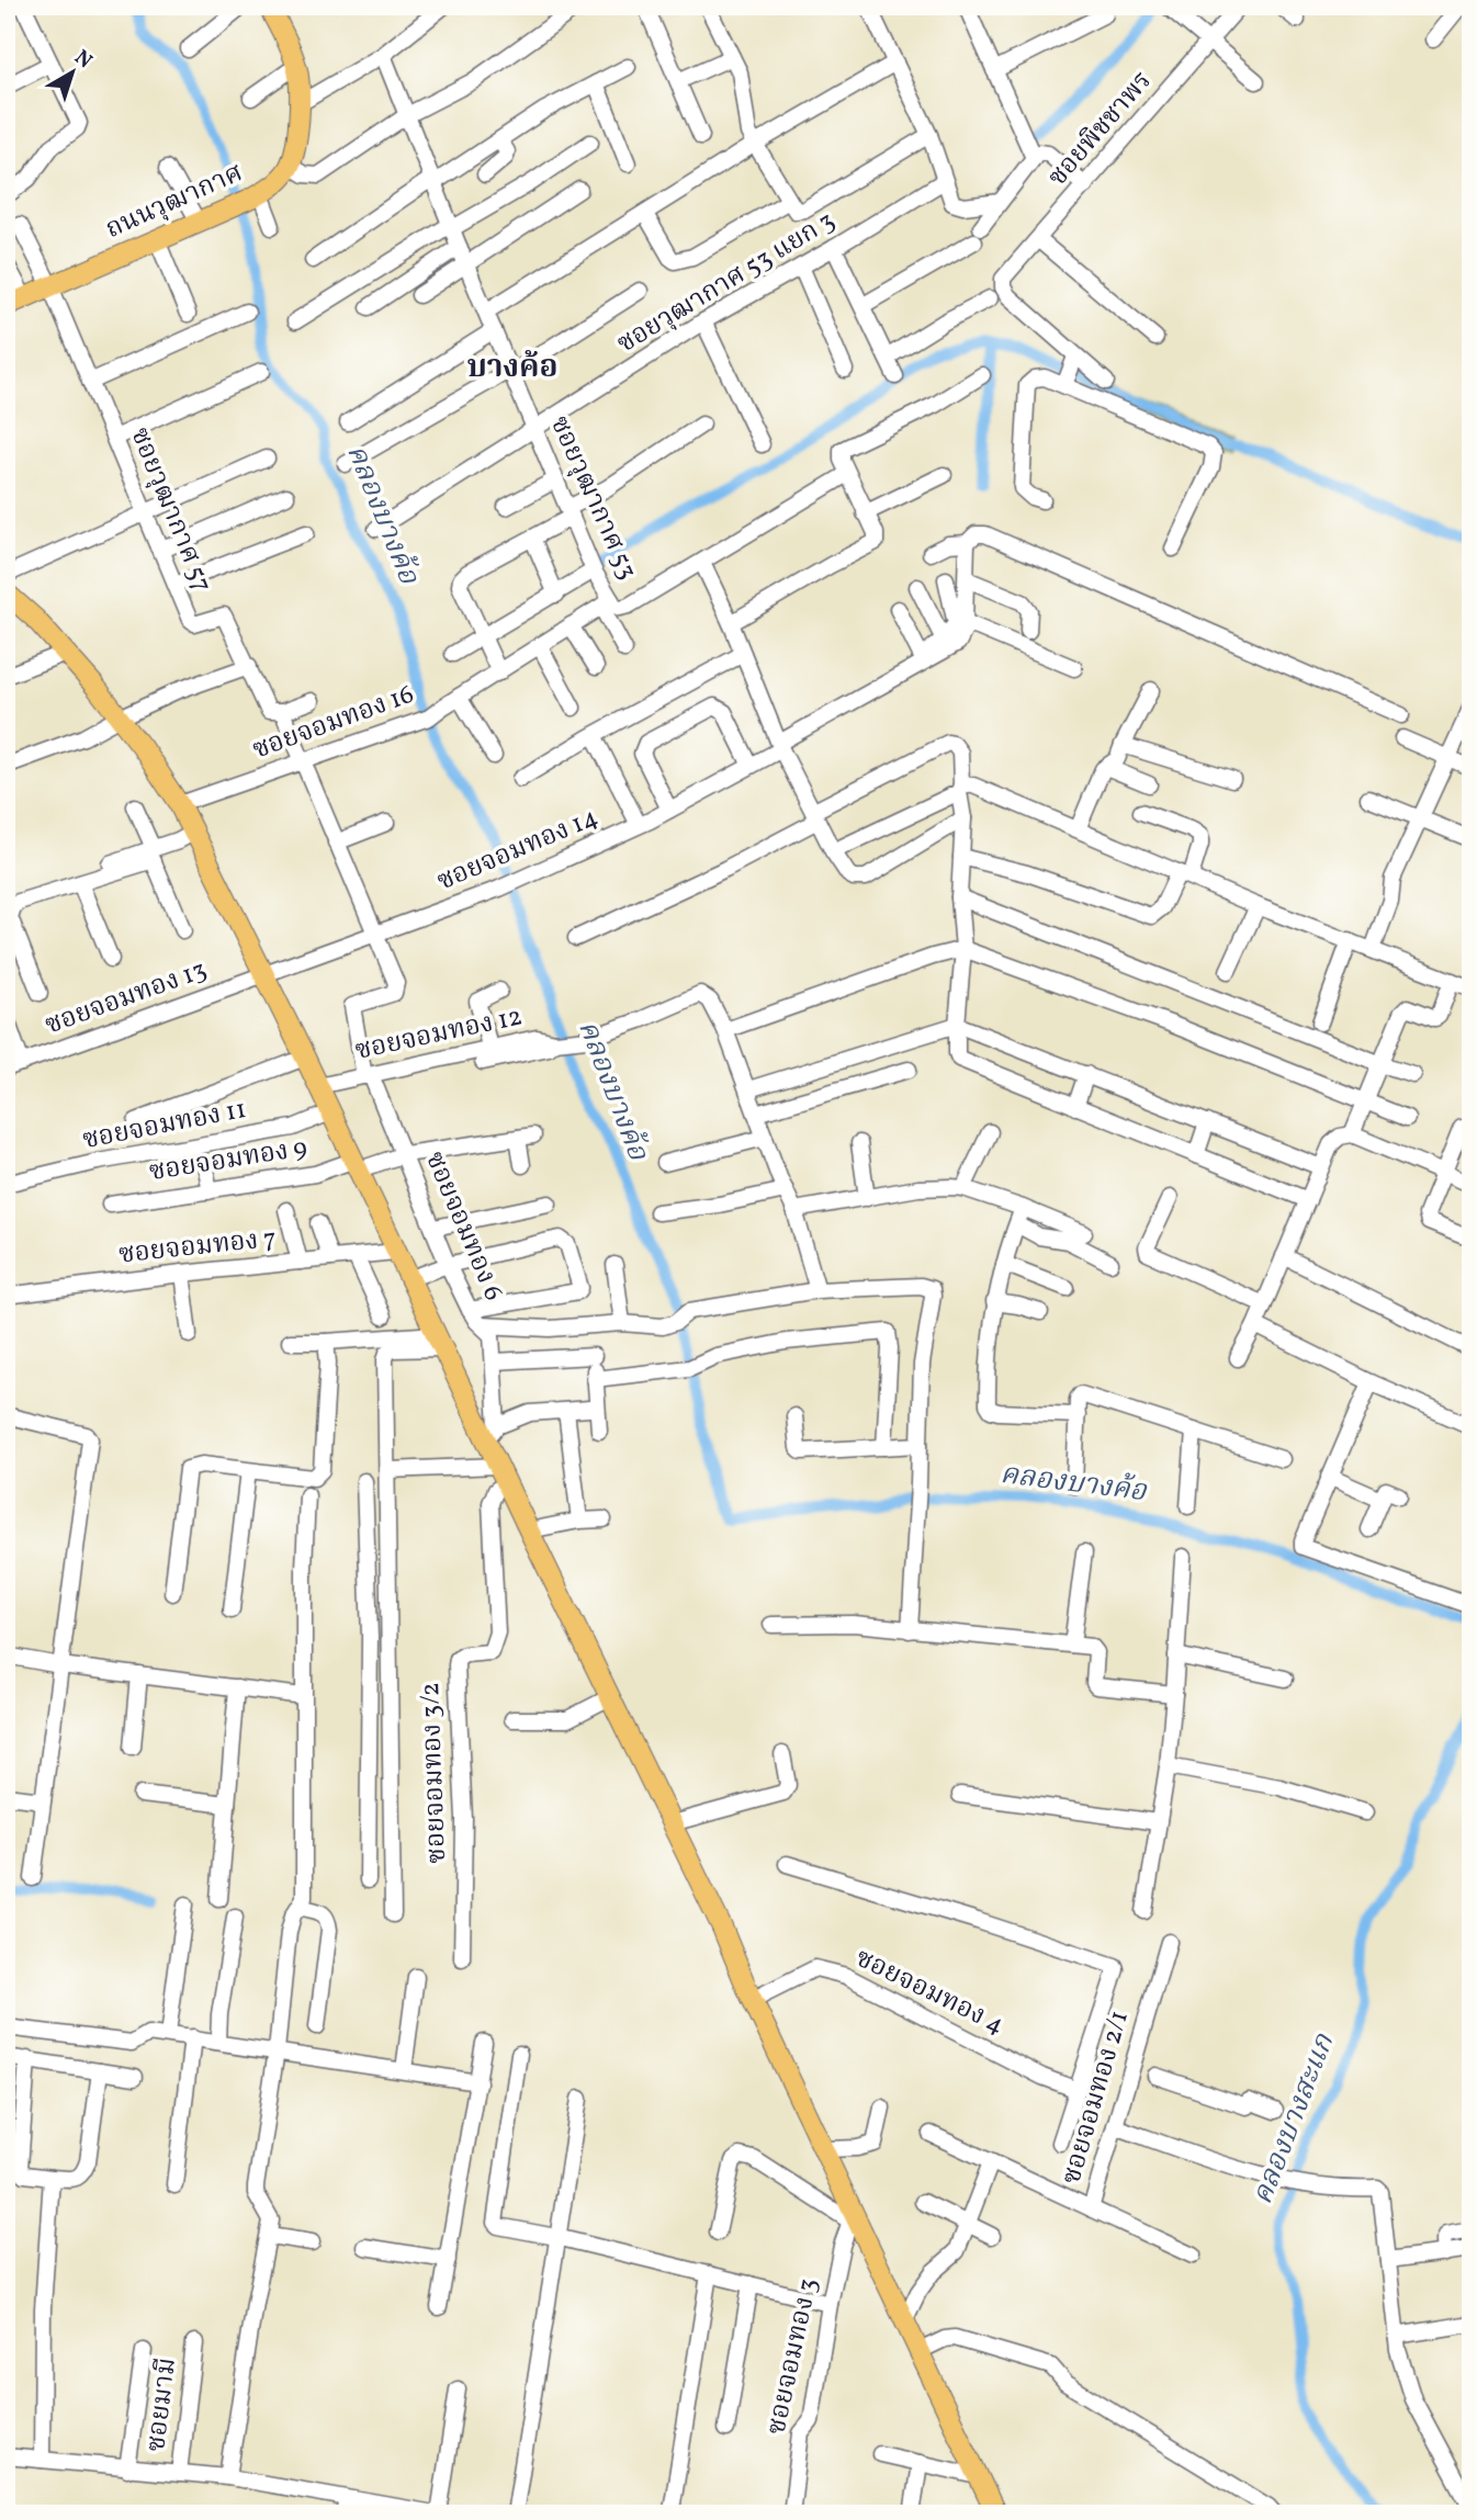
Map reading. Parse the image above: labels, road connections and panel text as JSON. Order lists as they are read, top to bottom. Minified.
{"streets":{"main road":["ถนนวุฒากาศ"],"street":["ซอยพิชชาพร","ซอยวุฒากาศ 53 แยก 3","ซอยวุฒากาศ 53","ซอยวุฒากาศ 57","ซอยจอมทอง 16","ซอยจอมทอง 14","ซอยจอมทอง 13","ซอยจอมทอง 12","ซอยจอมทอง 11","ซอยจอมทอง 9","ซอยจอมทอง 6","ซอยจอมทอง 7","ซอยจอมทอง 3/2","ซอยจอมทอง 4","ซอยจอมทอง 2/1","ซอยจอมทอง 3","ซอยมามี"]},"crossings":[["ถนนวุฒากาศ","ซอยวุฒากาศ 57"],["ซอยวุฒากาศ 53 แยก 3","ซอยวุฒากาศ 53"],["ซอยวุฒากาศ 53","ซอยจอมทอง 16"],["ซอยจอมทอง 14","ซอยจอมทอง 13"],["ซอยจอมทอง 14","ซอยจอมทอง 6"],["ซอยจอมทอง 12","ซอยจอมทอง 11"],["ซอยจอมทอง 12","ซอยจอมทอง 6"],["ซอยจอมทอง 9","ซอยจอมทอง 6"]],"districts":["บางค้อ"],"water":["คลองบางค้อ","คลองบางสะแก"],"north":"top right"}
